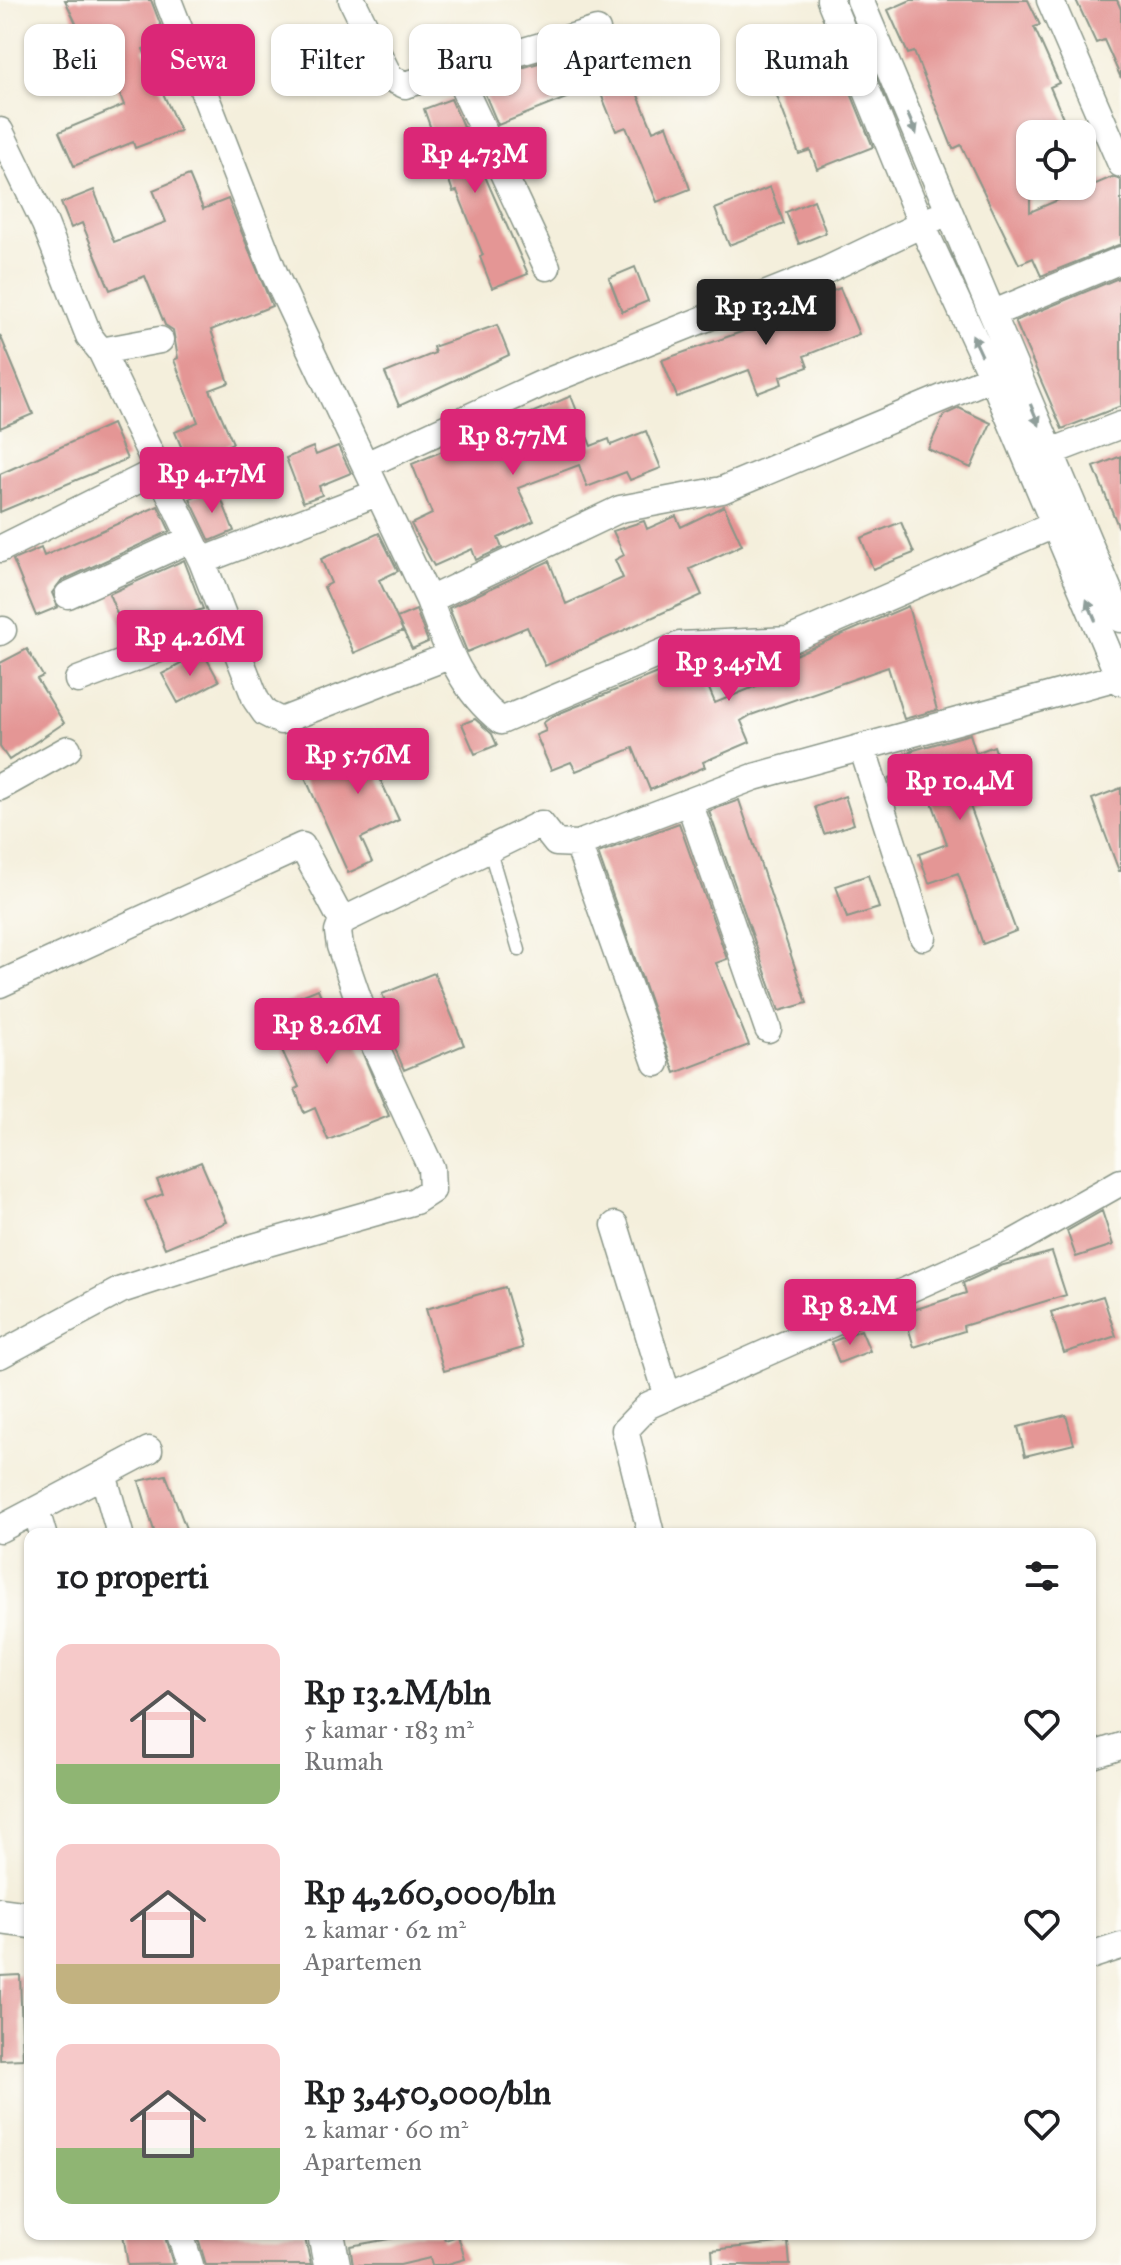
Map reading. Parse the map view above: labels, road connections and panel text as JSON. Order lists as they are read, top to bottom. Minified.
{"page":{"chip":["Beli","Sewa","Filter","Baru","Apartemen","Rumah"],"price":["Rp 4.73M","Rp 13.2M","Rp 8.77M","Rp 4.17M","Rp 4.26M","Rp 3.45M","Rp 5.76M","Rp 10.4M","Rp 8.26M","Rp 8.2M"],"heading":"10 properti","list":[{"name":"Rp 13.2M/bln","note":"5 kamar · 183 m² · Rumah"},{"name":"Rp 4,260,000/bln","note":"2 kamar · 62 m² · Apartemen"},{"name":"Rp 3,450,000/bln","note":"2 kamar · 60 m² · Apartemen"}]}}
